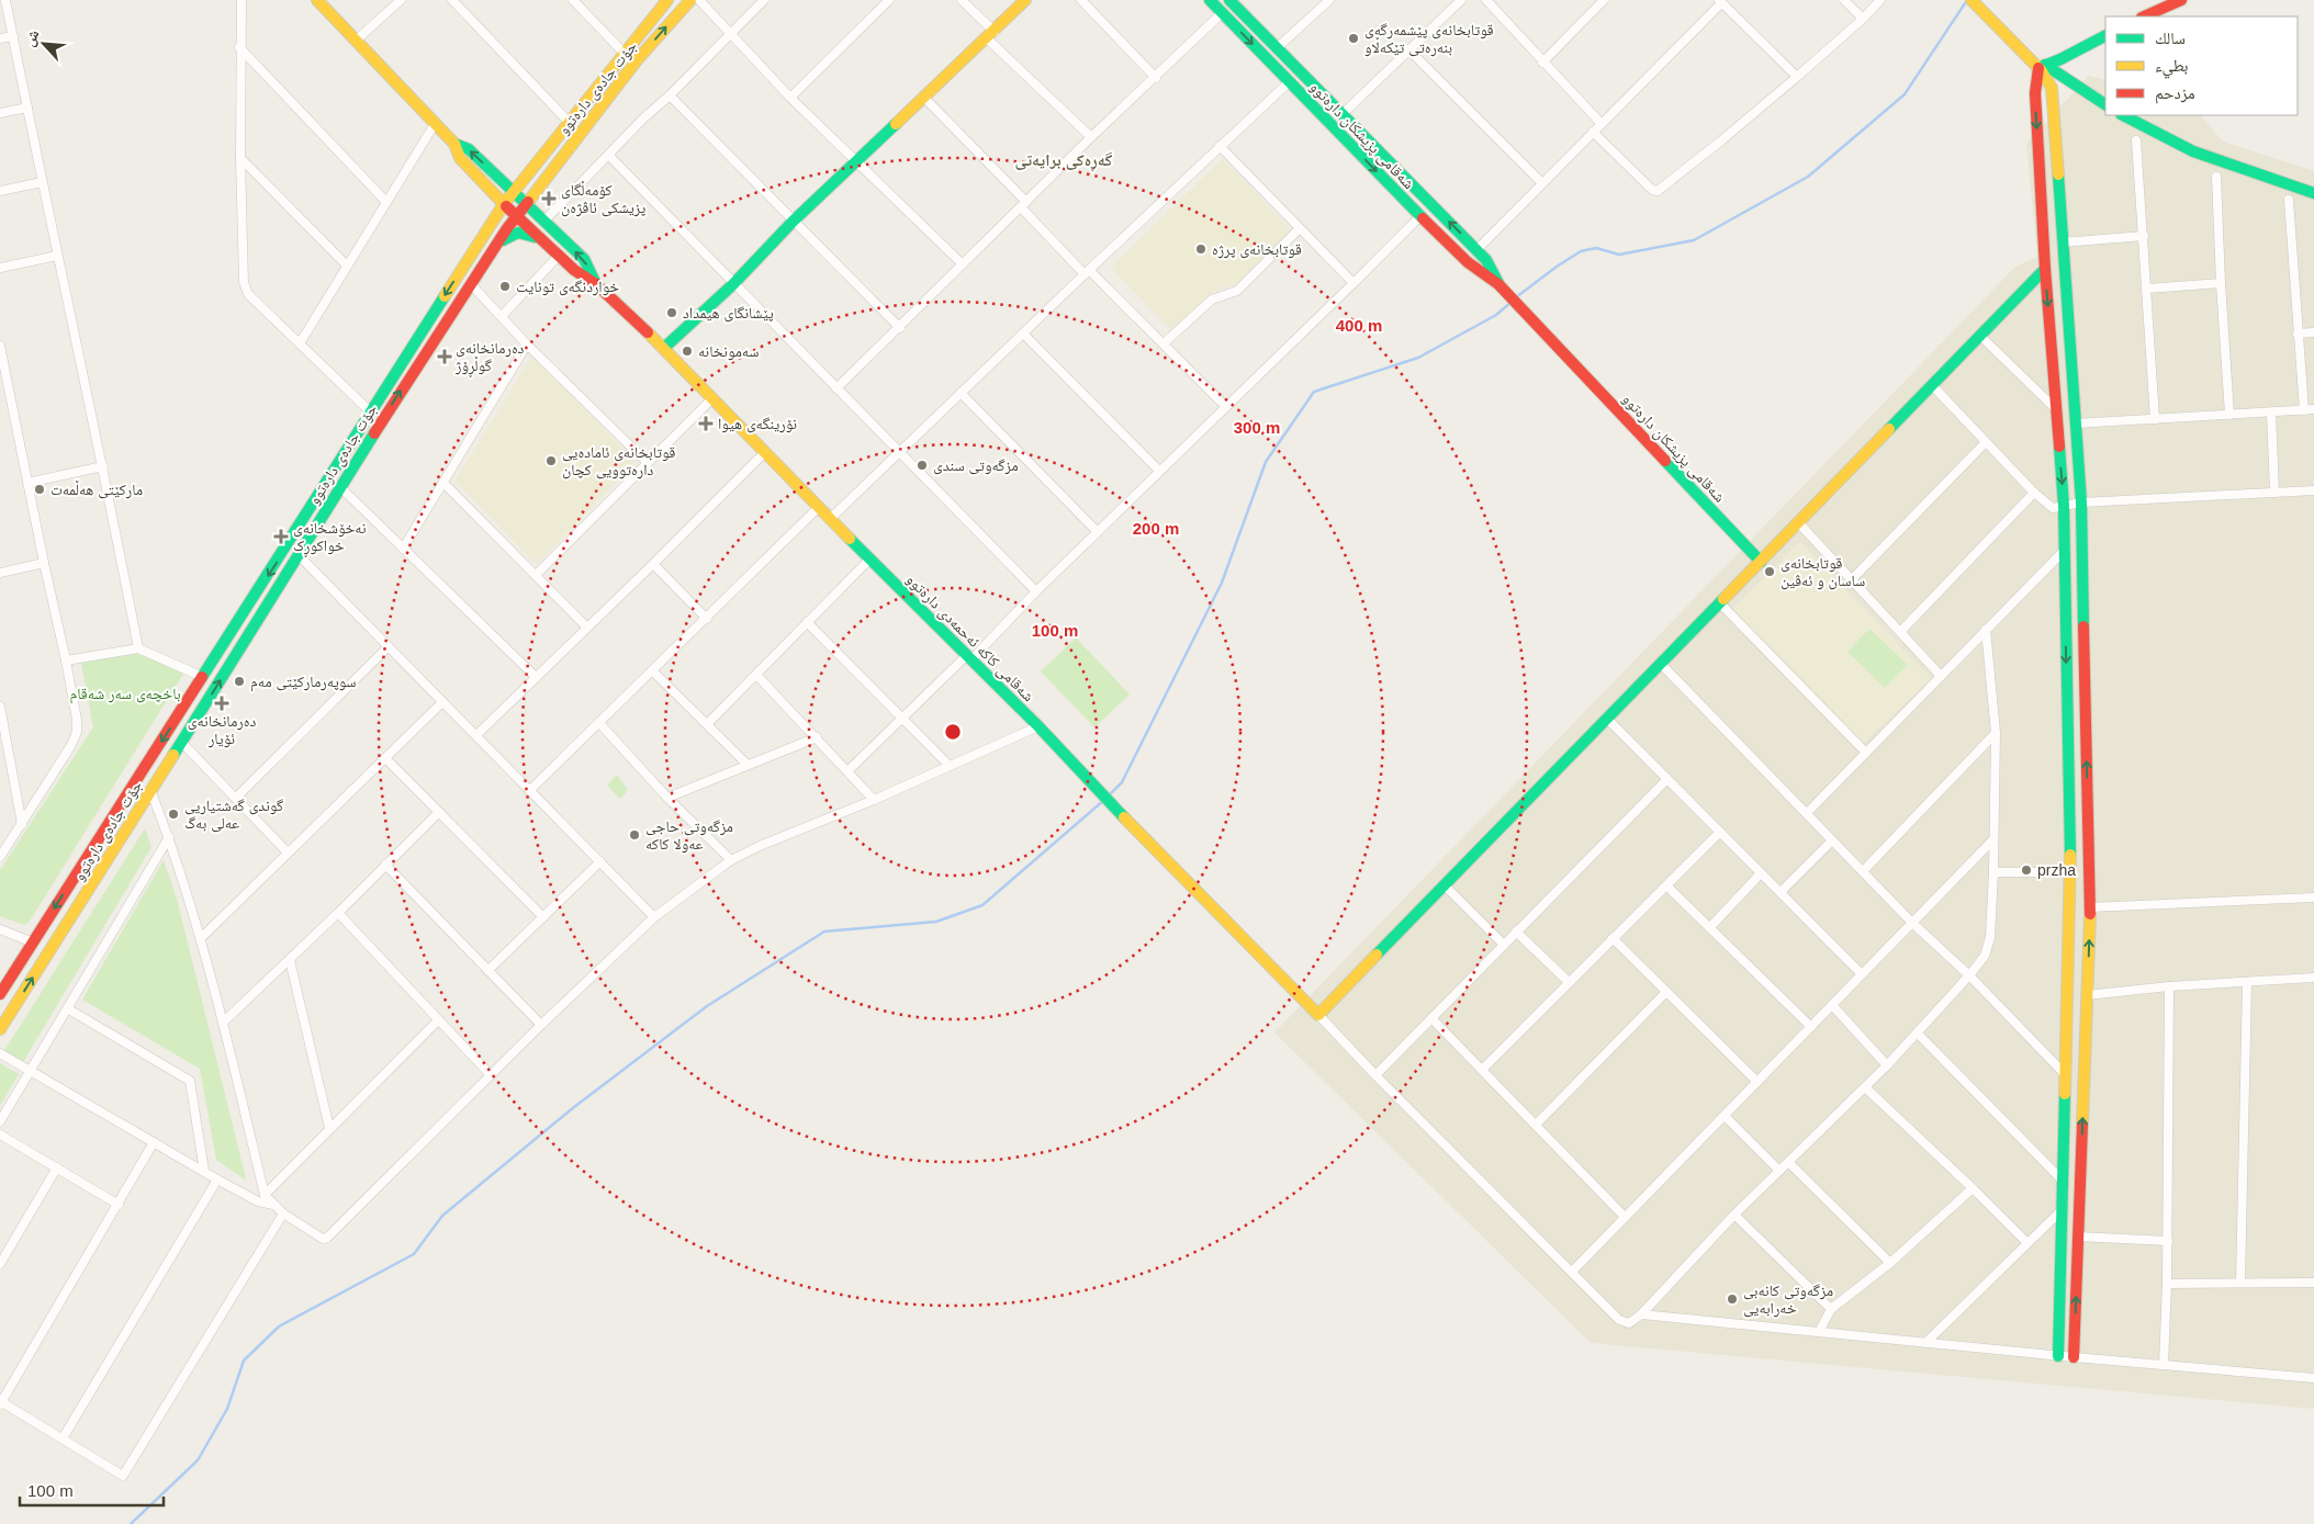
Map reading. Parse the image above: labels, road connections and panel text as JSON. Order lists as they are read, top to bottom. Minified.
{"streets":{"street":["جۆت جادەی دارەتوو","شەقامی پزیشکان دارەتوو","شەقامی کاکە ئەحمەدی دارەتوو"]},"crossings":[["جۆت جادەی دارەتوو","شەقامی کاکە ئەحمەدی دارەتوو"]],"districts":["گەڕەکی برایەتی"],"parks":["باخچەی سەر شەقام"],"places":{"other":["قوتابخانەی پێشمەرگەی بنەرەتی تێکەڵاو","قوتابخانەی پرژە","خواردنگەی تونایت","پێشانگای هیمداد","سەمونخانە","قوتابخانەی ئامادەیی دارەتوویی کچان","مزگەوتی سندی","مارکێتی هەڵمەت","قوتابخانەی ساسان و ئەڤین","سوپەرمارکێتی مەم","گوندی گەشتیاریی عەلی بەگ","مزگەوتی حاجی عەولا کاکە","przha","مزگەوتی کانەبی خەرابەیی"],"health":["کۆمەڵگای پزیشکی ئاڤژەن","دەرمانخانەی گوڵڕۆژ","نۆرینگەی هیوا","نەخۆشخانەی خواکوڕک","دەرمانخانەی ئۆیار"]},"legend":["سالك","بطيء","مزدحم"],"scale_bar":"100 m","north":"top left","rings":["400 m","300 m","200 m","100 m"]}
